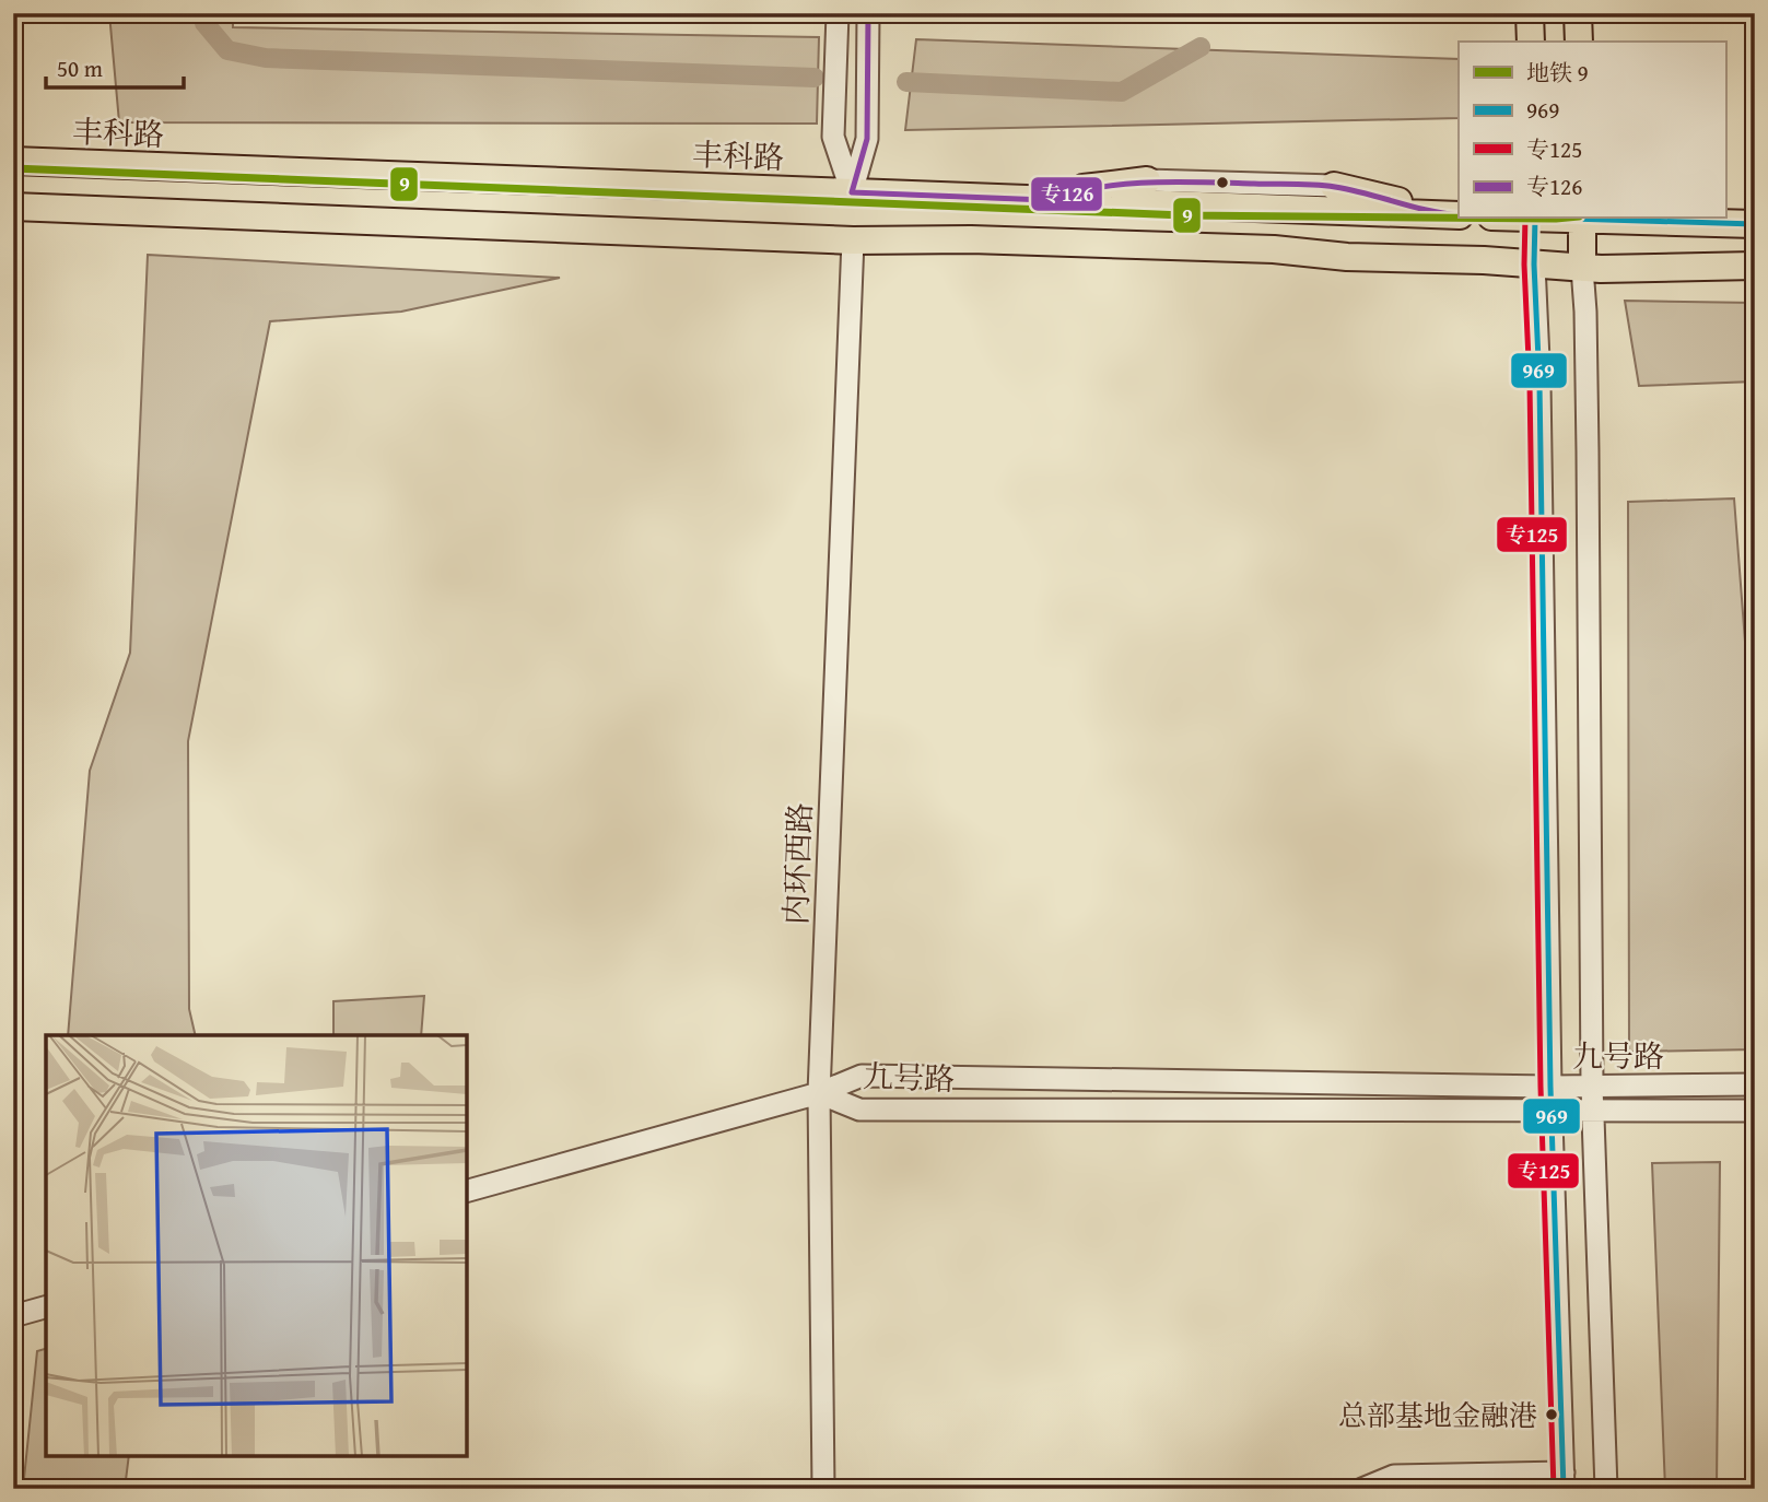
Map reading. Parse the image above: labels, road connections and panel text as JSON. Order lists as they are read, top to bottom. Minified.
{"streets":{"main road":["丰科路"],"street":["内环西路","九号路"]},"crossings":[["内环西路","九号路"]],"places":["总部基地金融港"],"lines":["transit line 专126","metro line 9","transit line 969","transit line 专125"],"legend":["地铁 9","969","专125","专126"],"scale_bar":"50 m"}
